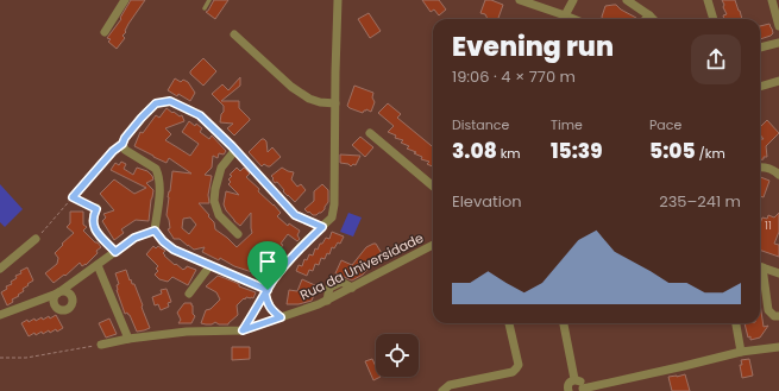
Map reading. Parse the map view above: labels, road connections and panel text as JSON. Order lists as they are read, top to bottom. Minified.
{"streets":{"street":["Rua da Universidade"]},"house_numbers":["11"],"page":{"heading":["Evening run","19:06 · 4 × 770 m"],"stats":[["Distance","3.08 km"],["Time","15:39"],["Pace","5:05 /km"]],"chart":["Elevation","235–241 m"]}}
